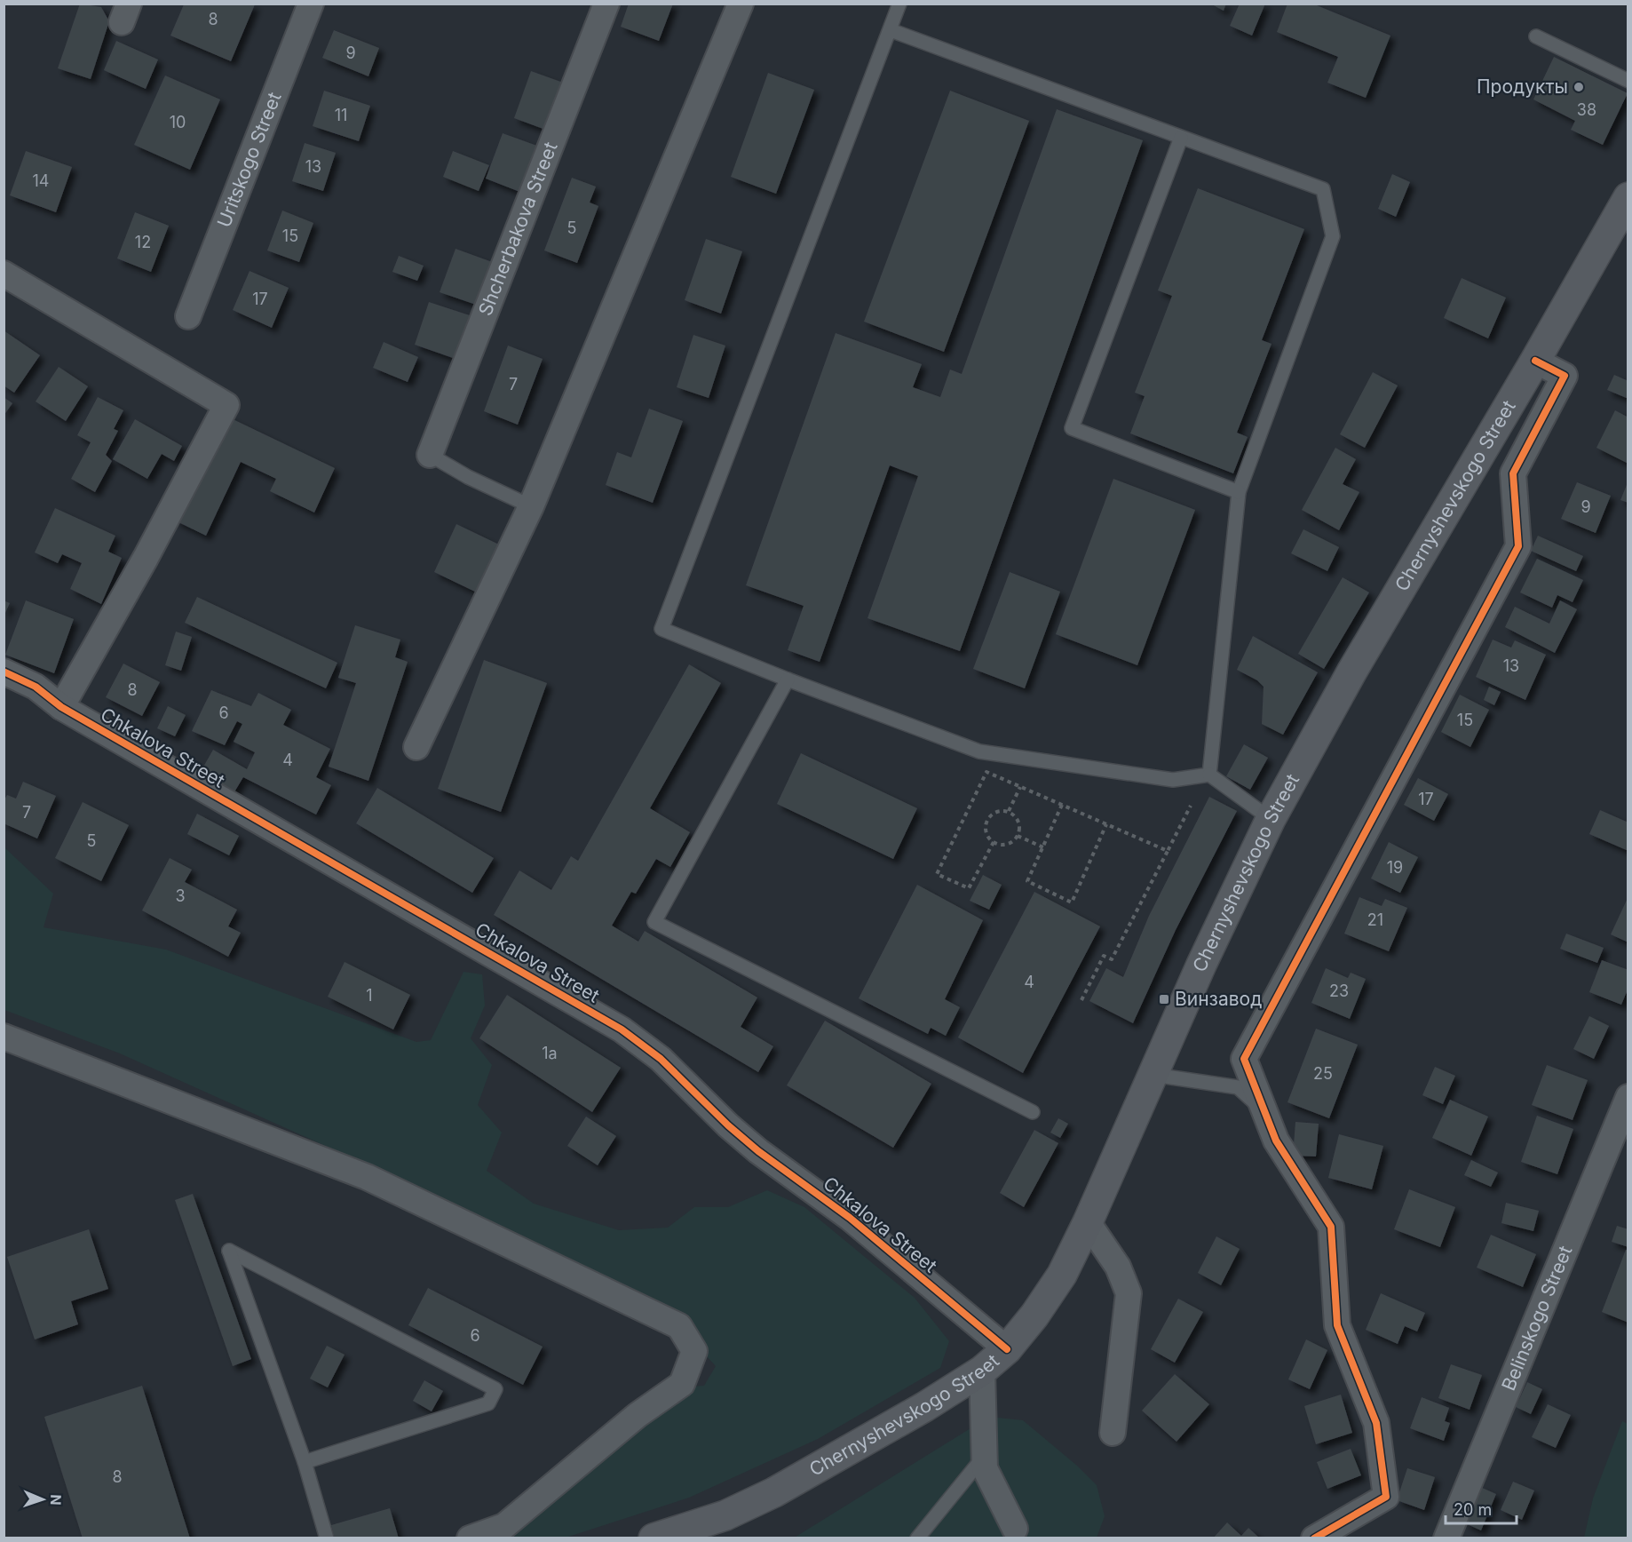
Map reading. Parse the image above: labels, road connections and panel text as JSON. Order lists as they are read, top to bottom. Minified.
{"streets":{"main road":["Chernyshevskogo Street"],"street":["Uritskogo Street","Shcherbakova Street","Chkalova Street","Belinskogo Street"]},"crossings":[["Chernyshevskogo Street","Chkalova Street"]],"places":{"other":["Продукты"],"transit":["Винзавод"]},"house_numbers":["8","9","38","11","10","13","14","5","15","12","17","7","9","13","8","6","15","4","17","7","5","19","3","21","4","23","1","1а","25","6","8"],"scale_bar":"20 m","north":"right"}
